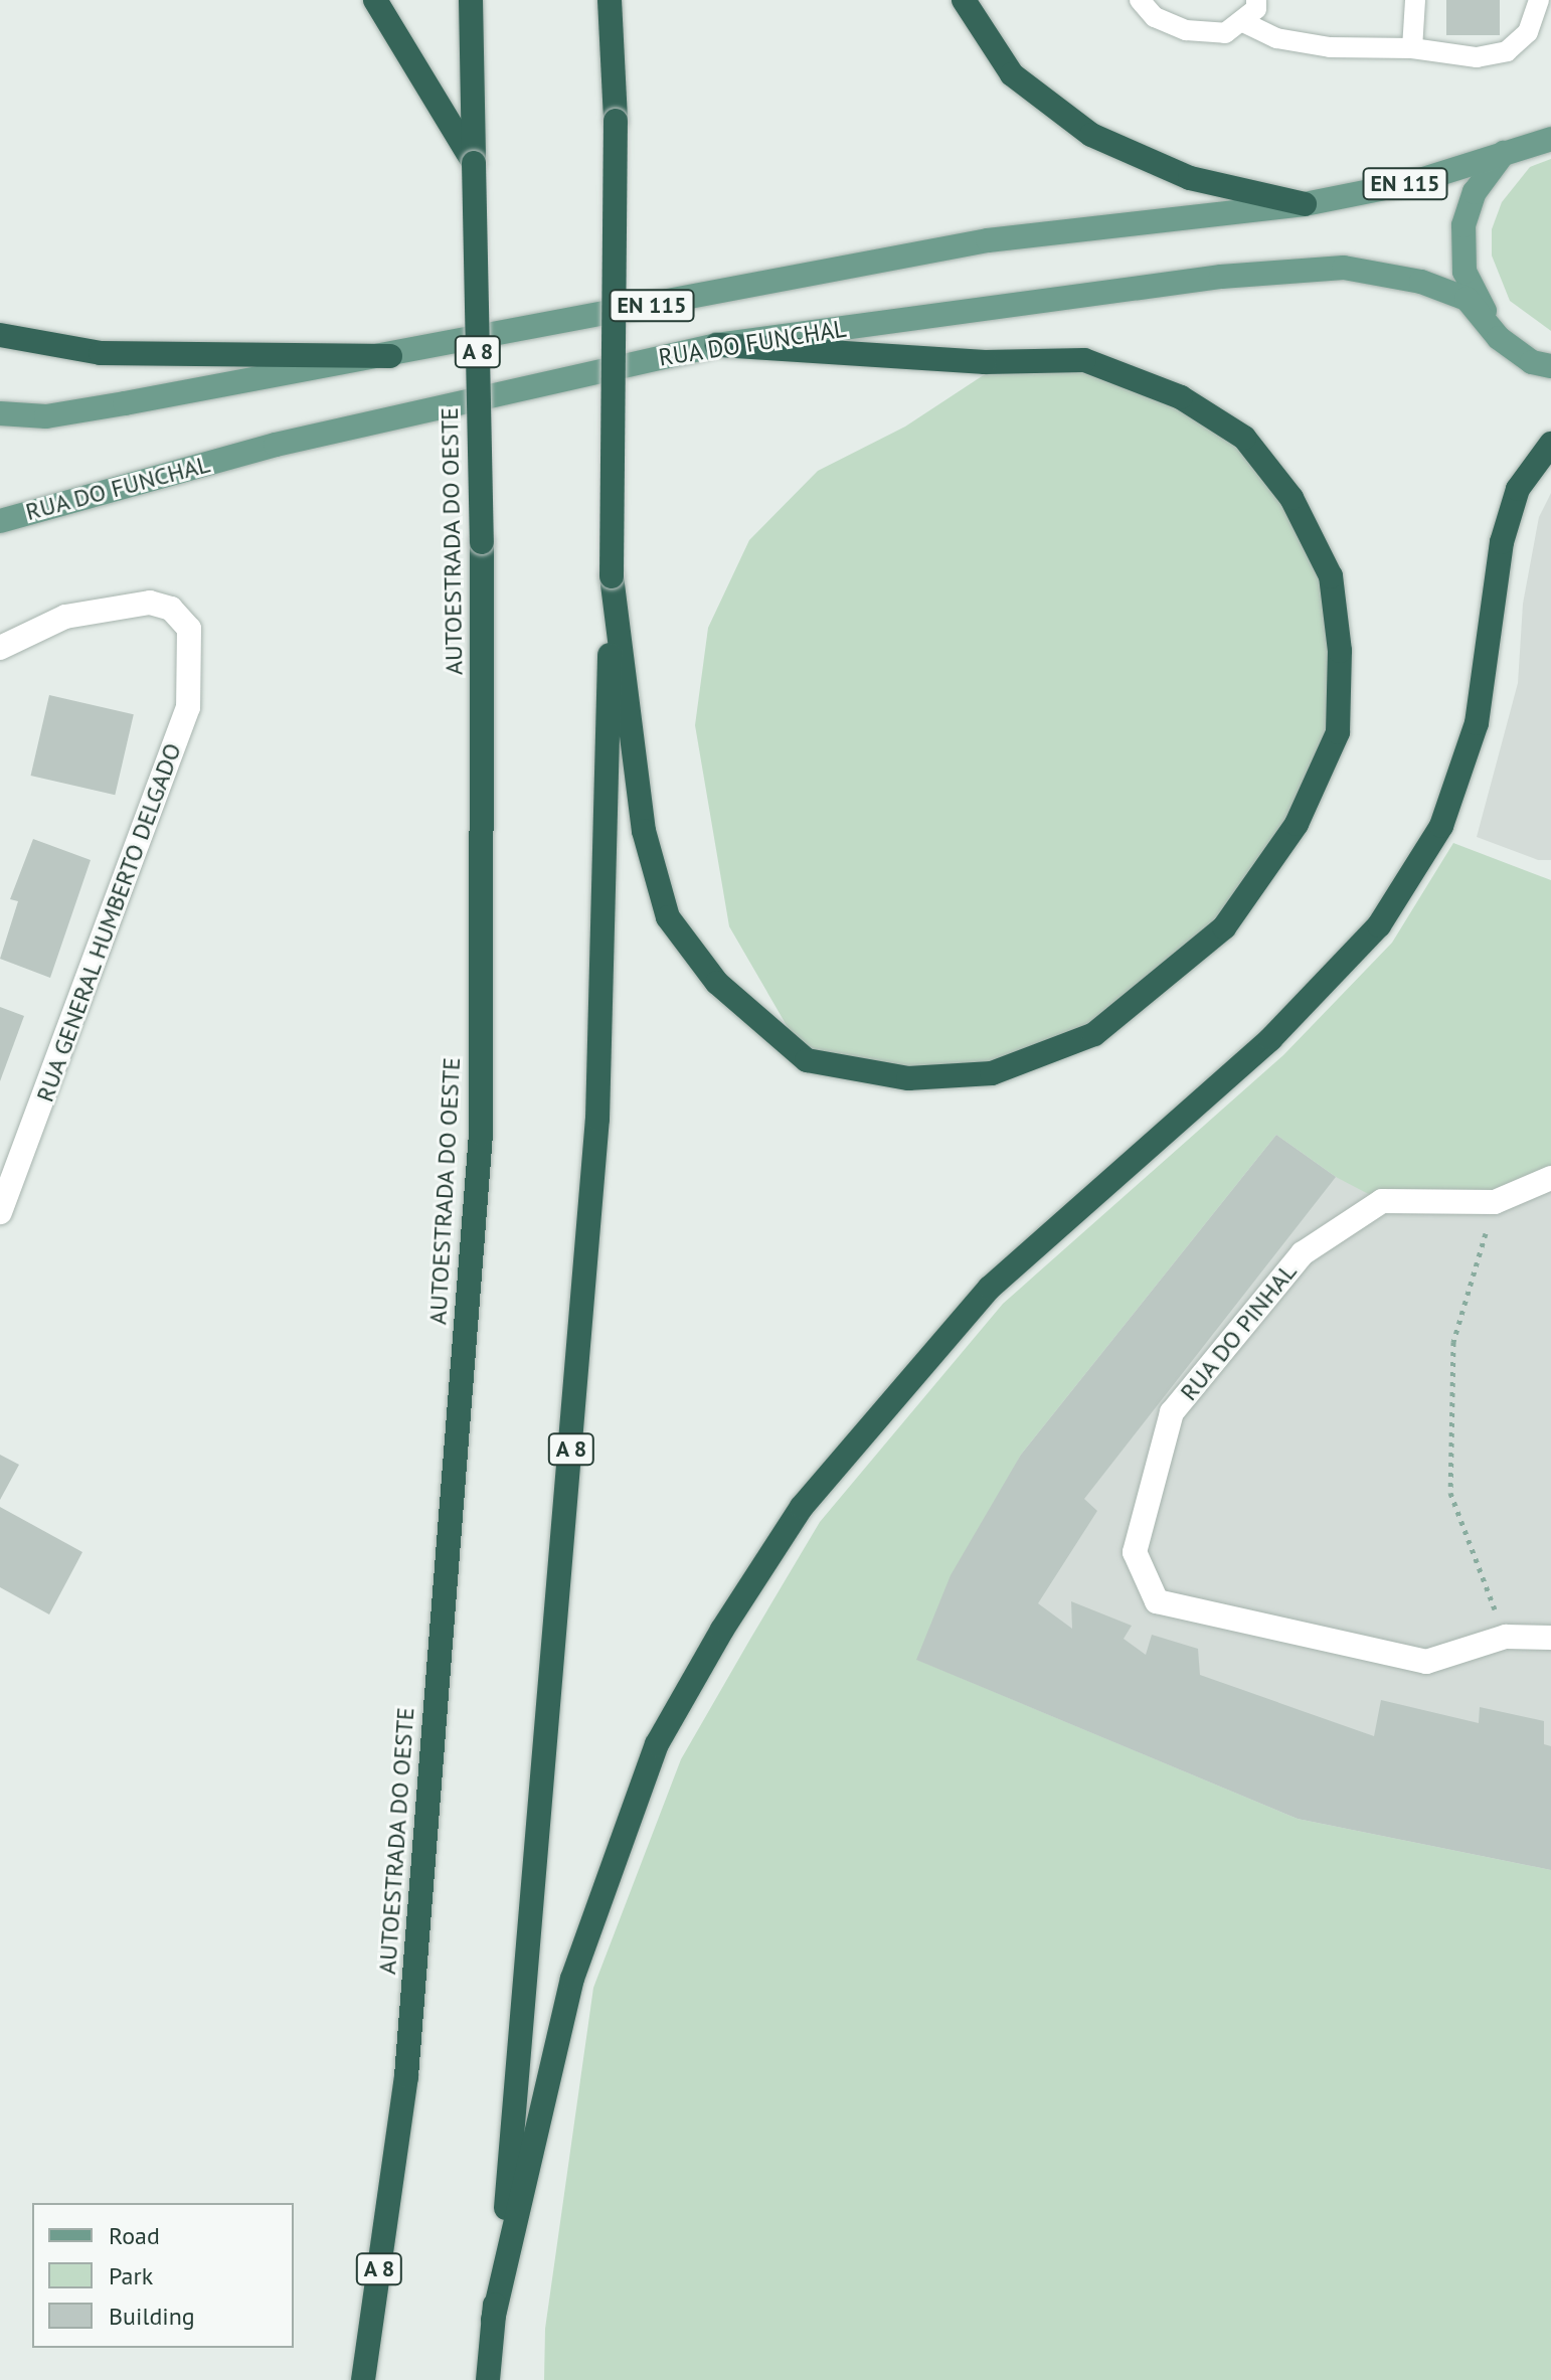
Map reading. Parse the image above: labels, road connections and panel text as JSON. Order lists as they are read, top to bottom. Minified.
{"streets":{"highway":["A 8","AUTOESTRADA DO OESTE"],"main road":["EN 115","RUA DO FUNCHAL"],"street":["RUA GENERAL HUMBERTO DELGADO","RUA DO PINHAL"]},"crossings":[["EN 115","RUA DO FUNCHAL"]],"legend":["Road","Park","Building"]}
